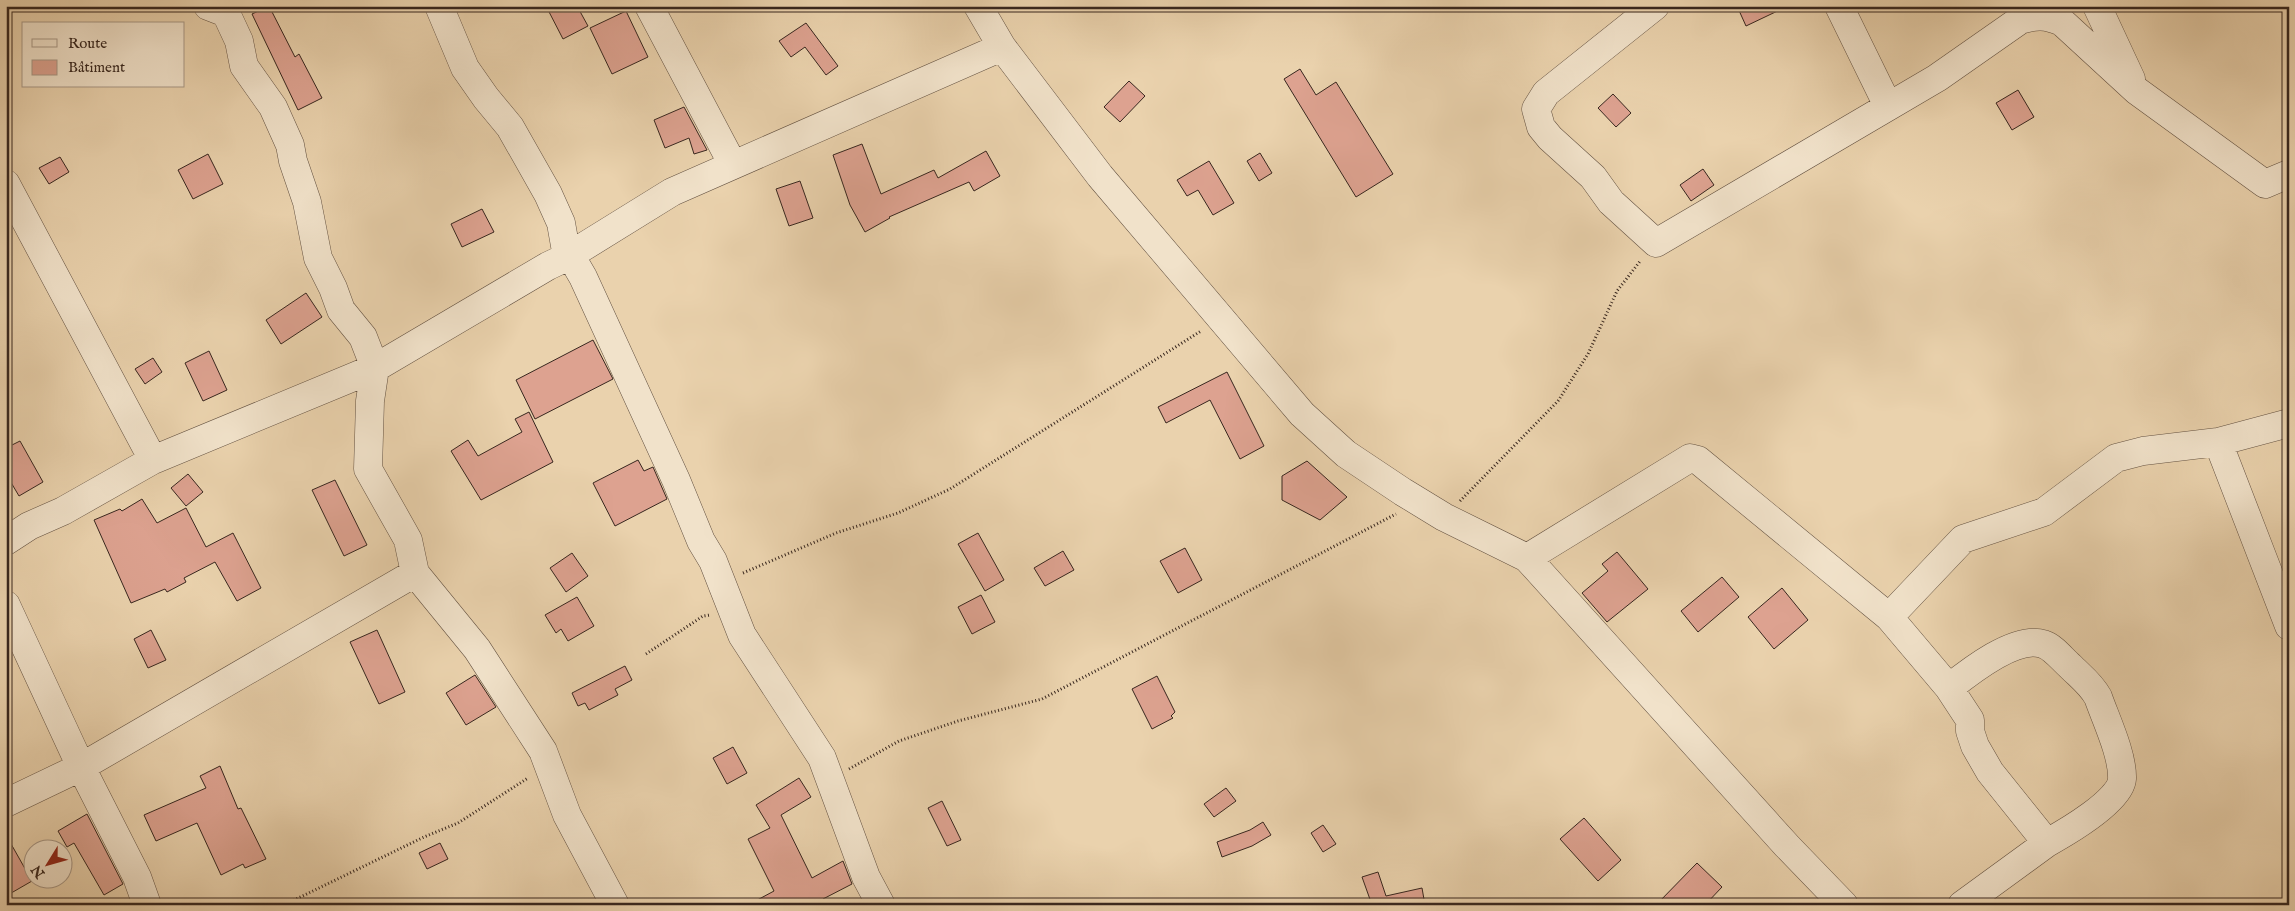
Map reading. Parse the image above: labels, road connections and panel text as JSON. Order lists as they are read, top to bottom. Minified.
{"legend":["Route","Bâtiment"],"north":"bottom left"}
